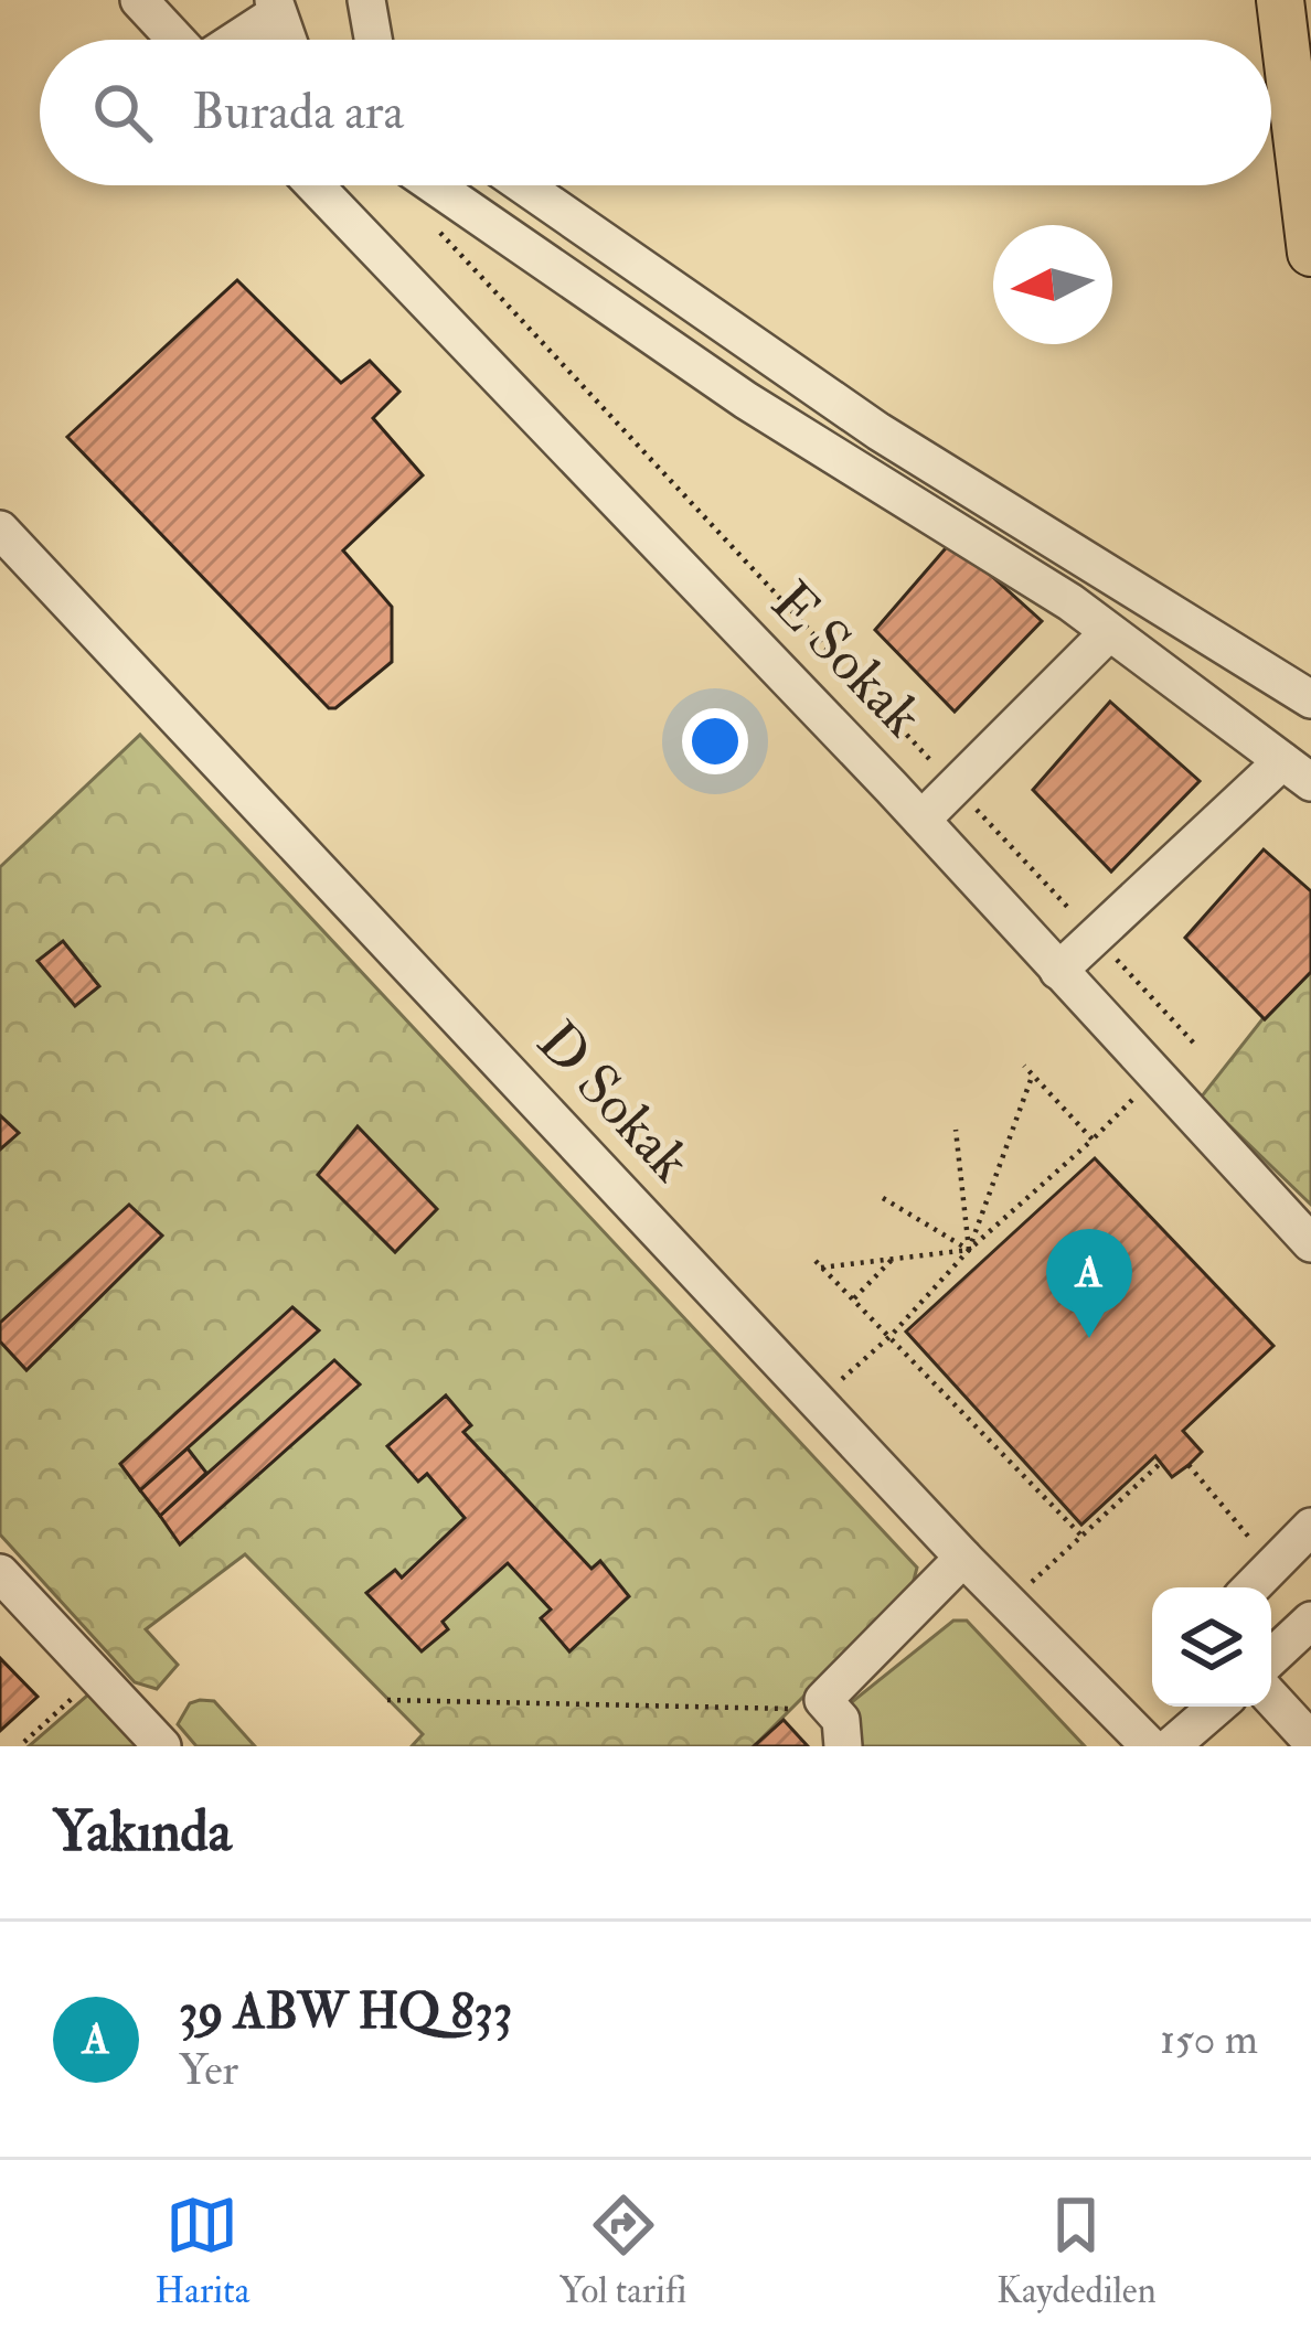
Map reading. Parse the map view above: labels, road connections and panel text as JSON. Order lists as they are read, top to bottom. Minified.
{"streets":{"street":["E Sokak","D Sokak"]},"north":"left","page":{"search":"Burada ara","pins":"A","heading":"Yakında","list":[{"mark":"A","name":"39 ABW HQ 833","note":"Yer","value":"150 m"}],"nav":["Harita","Yol tarifi","Kaydedilen"]}}
